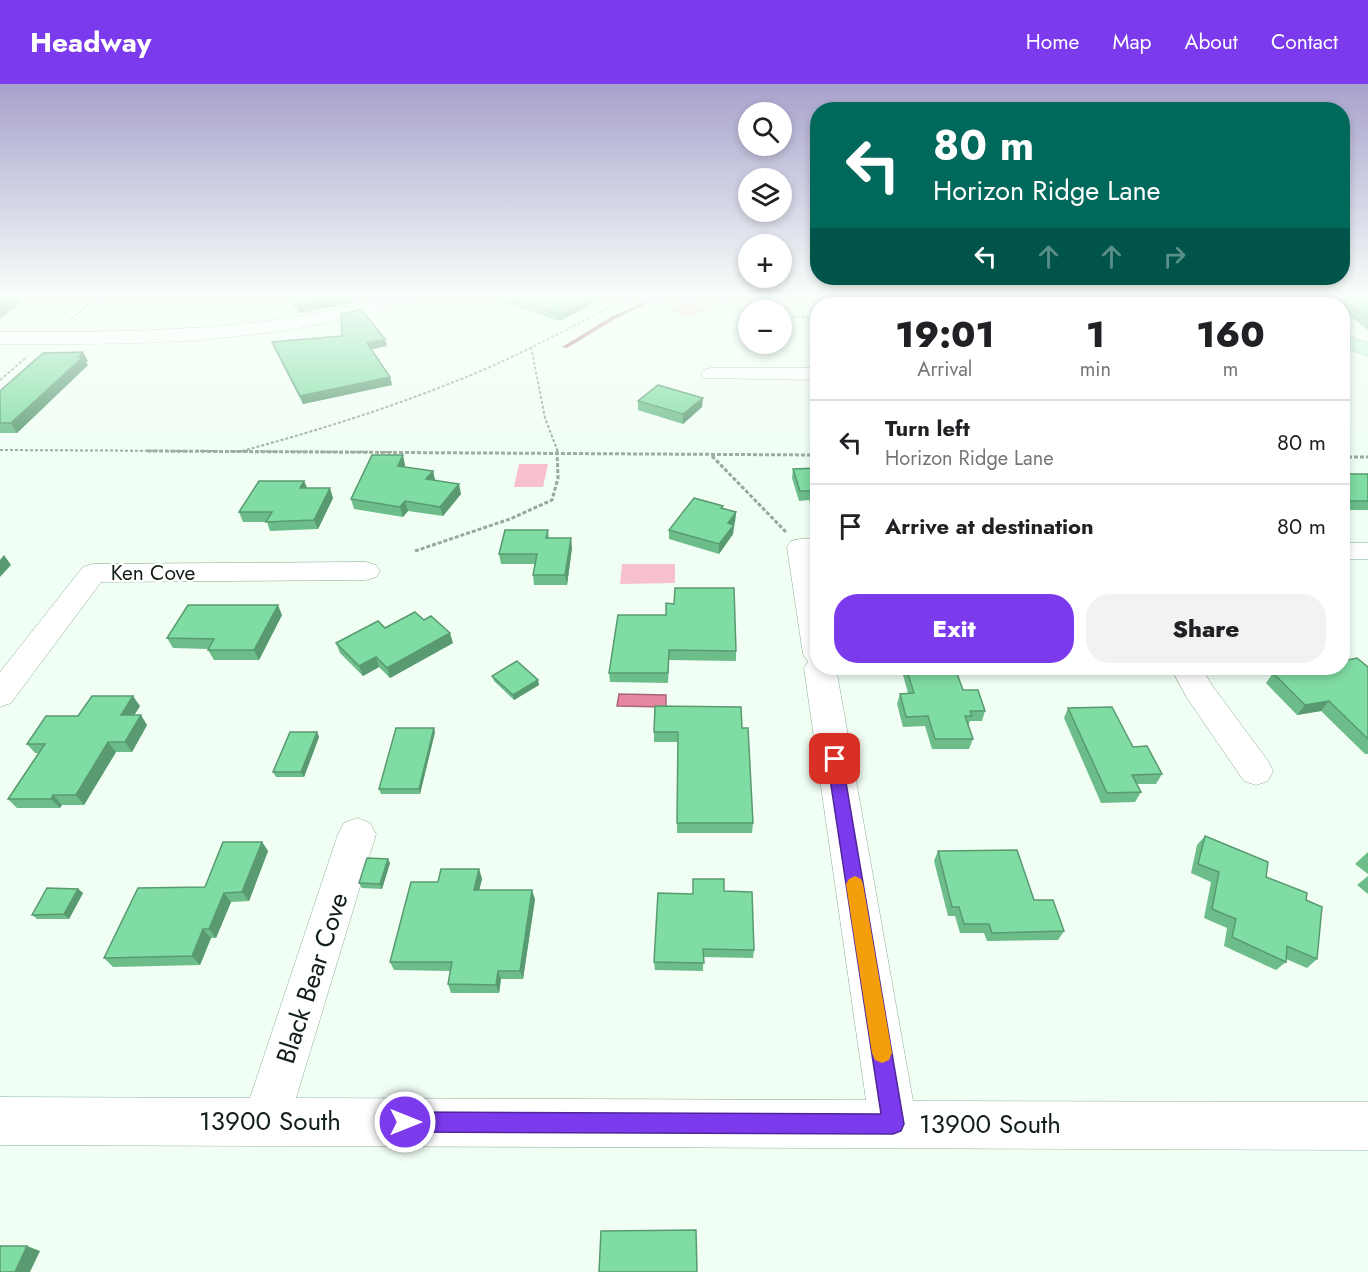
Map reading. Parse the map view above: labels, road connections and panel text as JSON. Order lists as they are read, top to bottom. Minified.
{"streets":{"street":["Ken Cove","Black Bear Cove","13900 South"]},"crossings":[["Black Bear Cove","13900 South"]],"page":{"header":"Headway","nav":["Home","Map","About","Contact"],"map_buttons":["+","−"],"turn":["80 m","Horizon Ridge Lane"],"eta":["19:01","Arrival","1","min","160","m"],"list":[{"name":"Turn left","note":"Horizon Ridge Lane","value":"80 m"},{"name":"Arrive at destination","value":"80 m"}],"buttons":["Exit","Share"]}}
